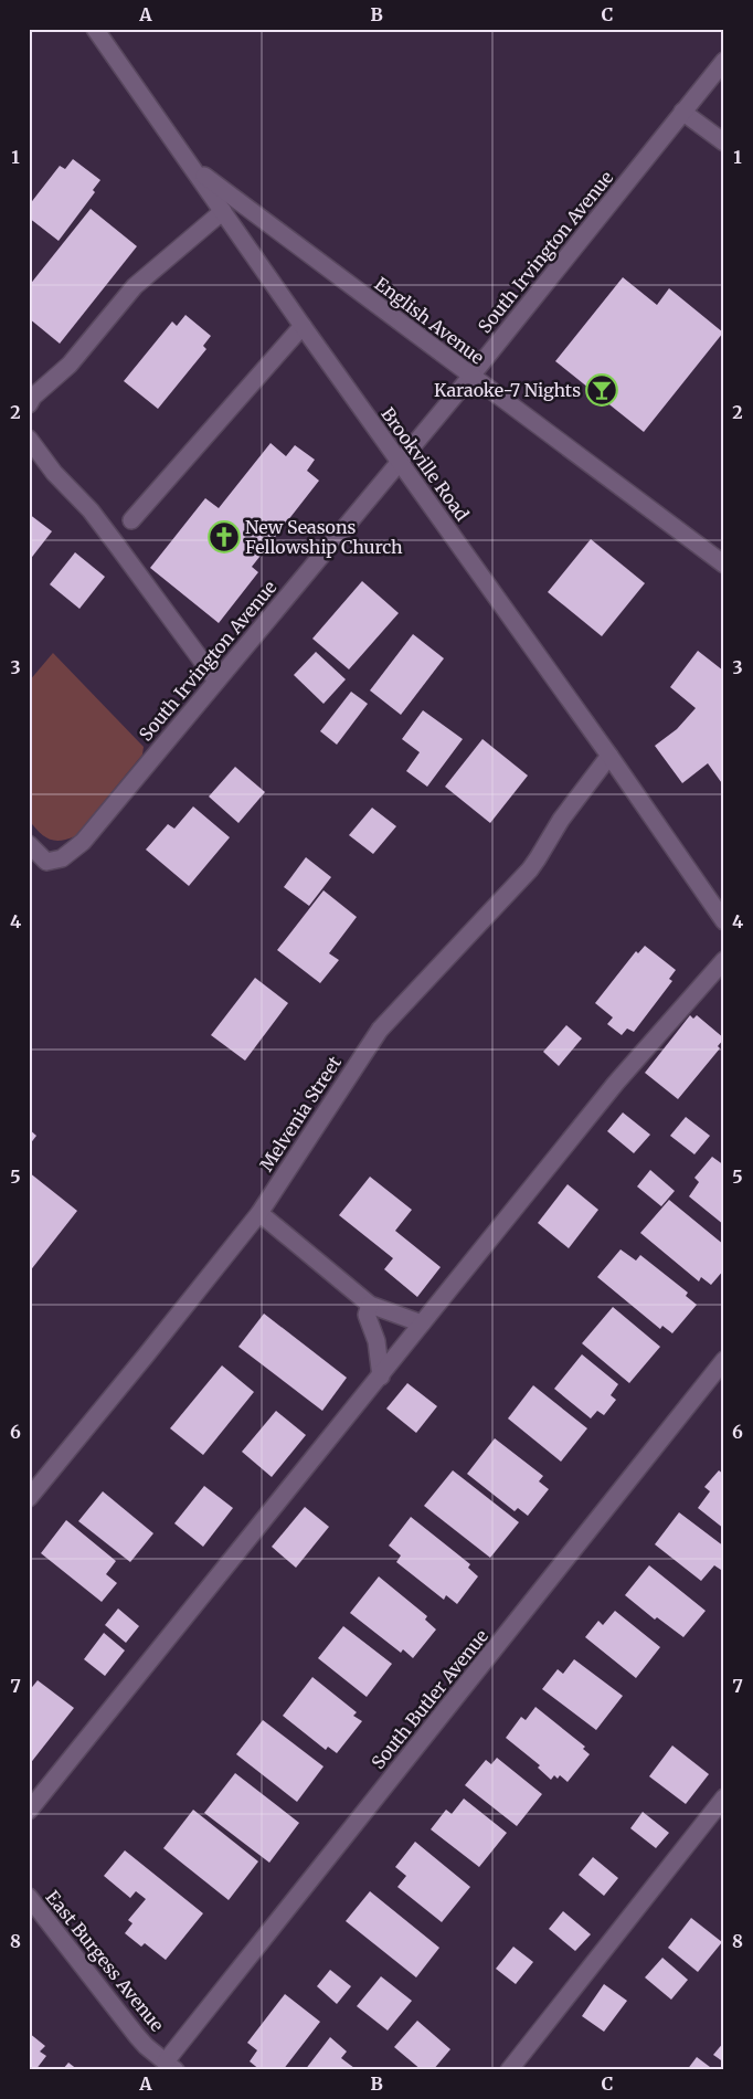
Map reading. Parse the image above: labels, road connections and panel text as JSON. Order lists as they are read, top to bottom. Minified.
{"streets":{"street":["South Irvington Avenue","English Avenue","Brookville Road","Melvenia Street","South Butler Avenue","East Burgess Avenue"]},"crossings":[["South Irvington Avenue","English Avenue"],["South Irvington Avenue","Brookville Road"],["English Avenue","Brookville Road"],["Brookville Road","Melvenia Street"],["South Butler Avenue","East Burgess Avenue"]],"places":{"bar":["Karaoke-7 Nights"],"church":["New Seasons Fellowship Church"]},"grid":{"columns":["A","B","C"],"rows":["1","2","3","4","5","6","7","8"]}}
